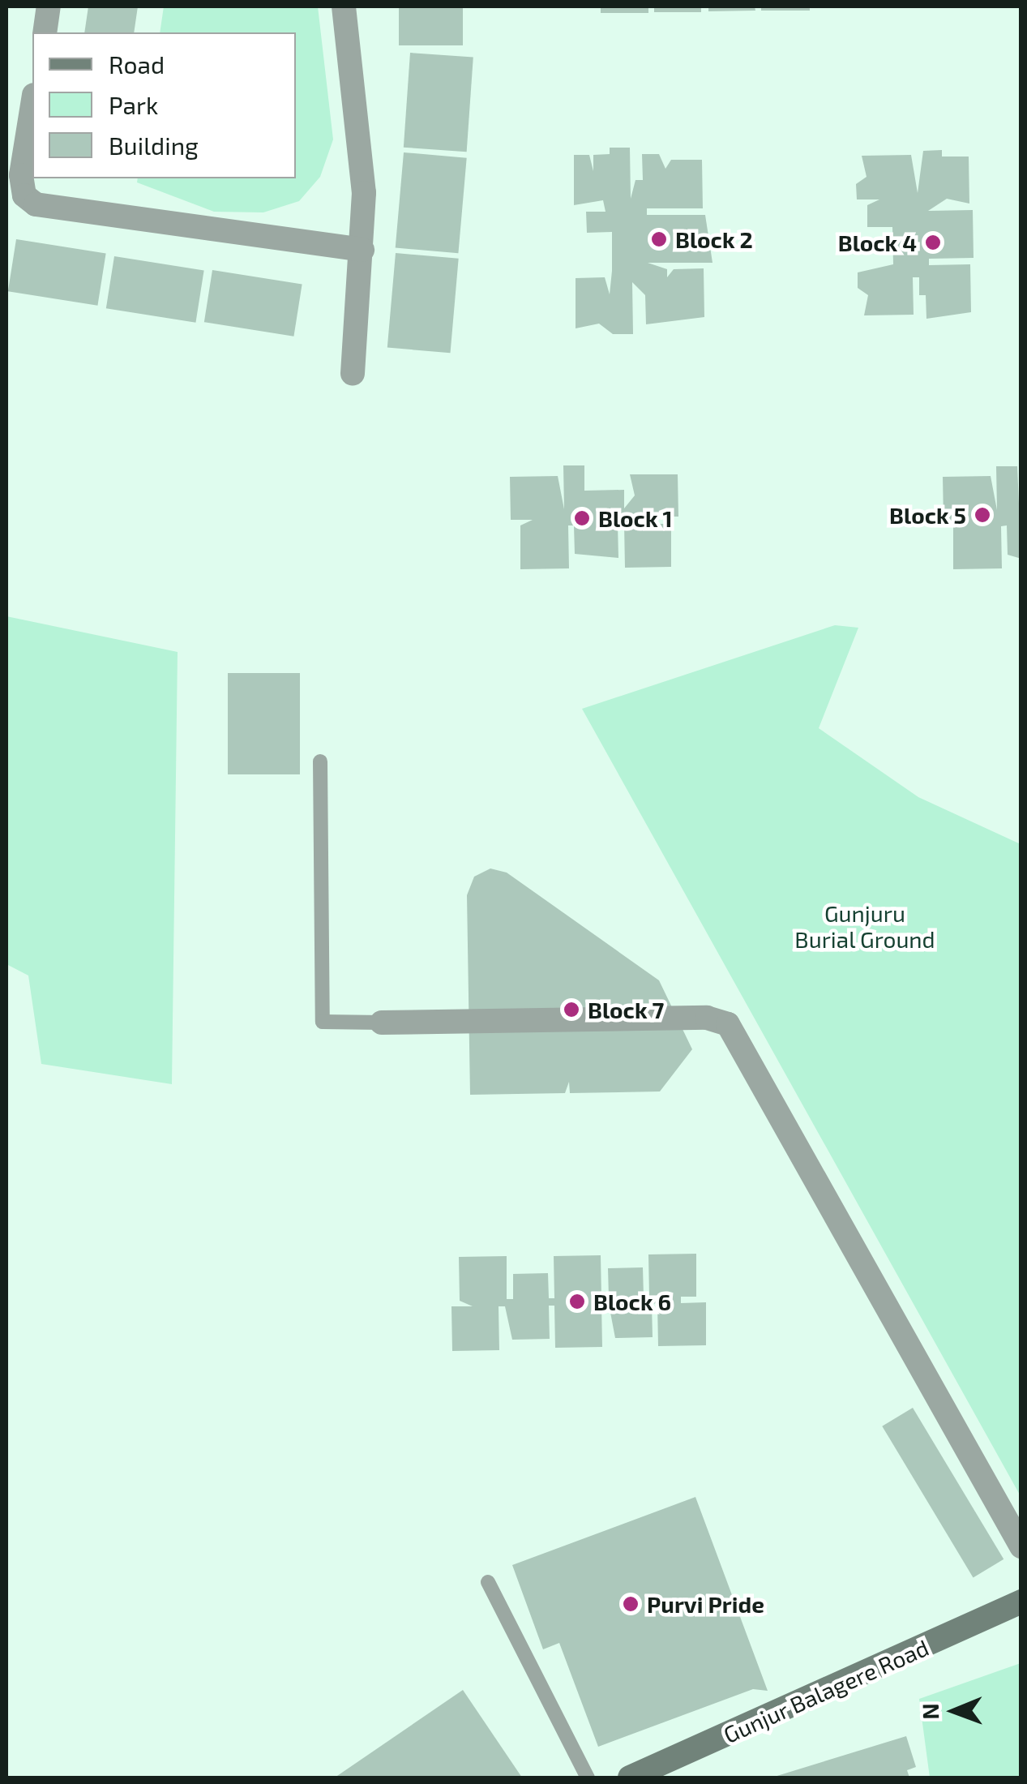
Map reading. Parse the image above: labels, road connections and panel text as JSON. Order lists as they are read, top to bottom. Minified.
{"streets":{"street":["Gunjur Balagere Road"]},"parks":["Gunjuru Burial Ground"],"places":["Block 2","Block 4","Block 5","Block 1","Block 7","Block 6","Purvi Pride"],"legend":["Road","Park","Building"],"north":"left"}
